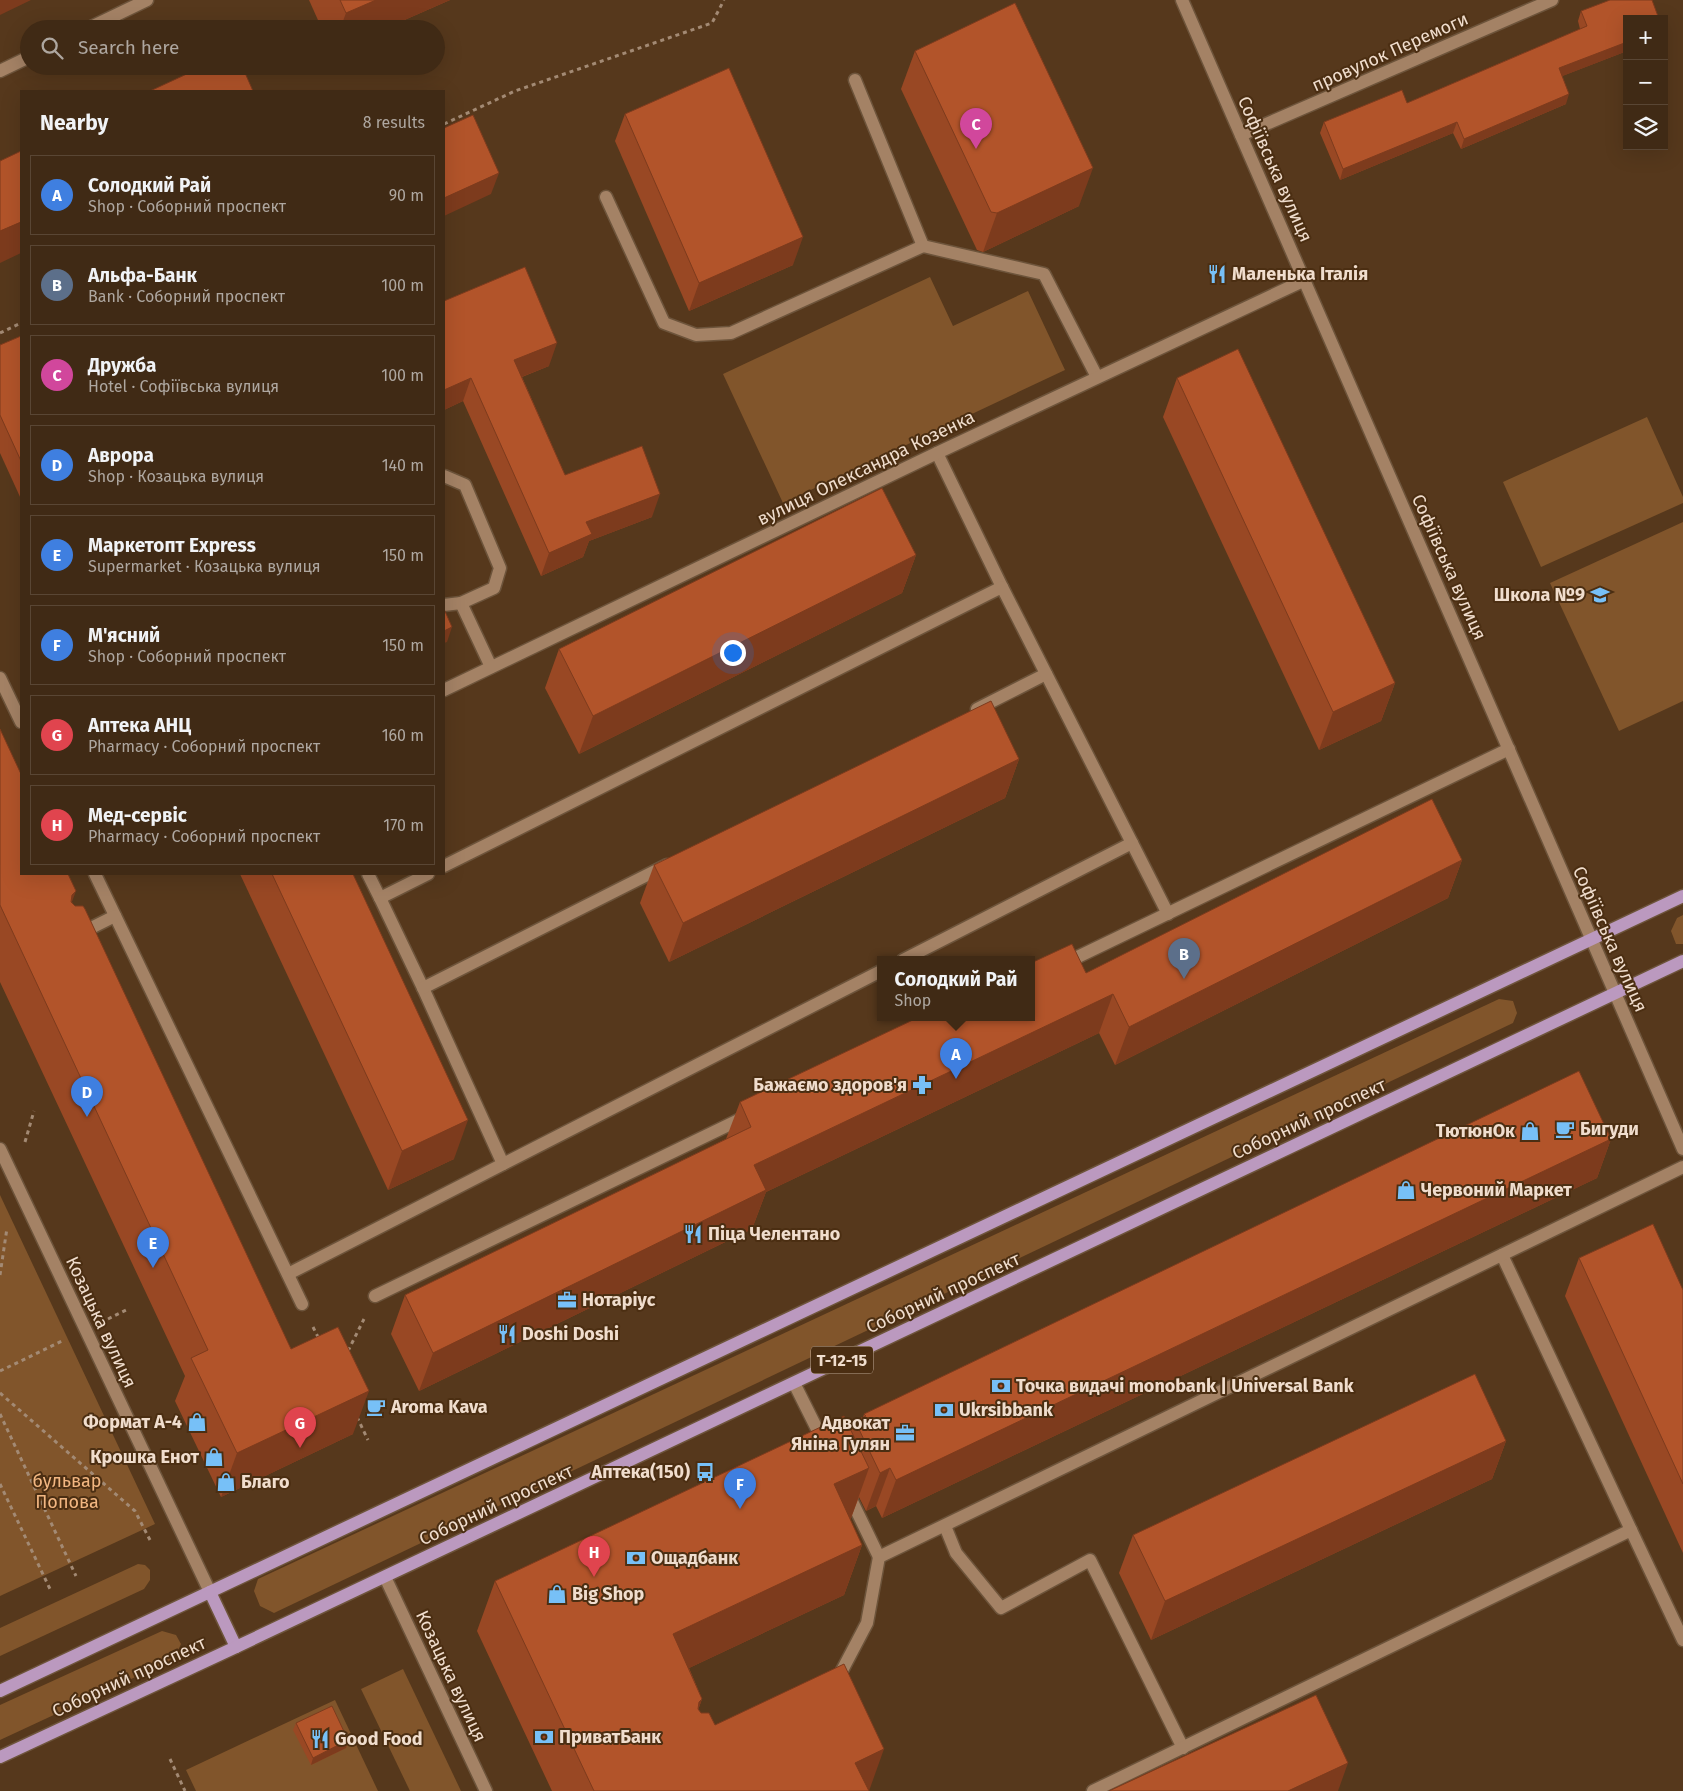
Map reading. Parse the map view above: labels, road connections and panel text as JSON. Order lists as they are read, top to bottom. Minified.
{"streets":{"main road":["Соборний проспект","Т-12-15"],"street":["провулок Перемоги","Софіївська вулиця","вулиця Олександра Козенка","Козацька вулиця"]},"crossings":[["провулок Перемоги","Софіївська вулиця"],["Софіївська вулиця","вулиця Олександра Козенка"],["Софіївська вулиця","Соборний проспект"],["Соборний проспект","Козацька вулиця"]],"parks":["бульвар Попова"],"places":{"restaurant":["Маленька Італія","Піца Челентано","Doshi Doshi","Good Food"],"school or university":["Школа №9"],"pharmacy":["Бажаємо здоров'я"],"cafe":["Бигуди","Aroma Kava"],"shop":["ТютюнОк","Червоний Маркет","Формат А-4","Крошка Енот","Благо","Big Shop"],"office":["Нотаріус","Адвокат Яніна Гулян"],"bank":["Точка видачі monobank | Universal Bank","Ukrsibbank","Ощадбанк","ПриватБанк"],"bus stop":["Аптека(150)"]},"page":{"map_buttons":["+","−"],"search":"Search here","heading":["Nearby","8 results"],"pins":["C","B","A","D","E","G","F","H"],"list":[{"mark":"A","name":"Солодкий Рай","note":"Shop · Соборний проспект","value":"90 m"},{"mark":"B","name":"Альфа-Банк","note":"Bank · Соборний проспект","value":"100 m"},{"mark":"C","name":"Дружба","note":"Hotel · Софіївська вулиця","value":"100 m"},{"mark":"D","name":"Аврора","note":"Shop · Козацька вулиця","value":"140 m"},{"mark":"E","name":"Маркетопт Express","note":"Supermarket · Козацька вулиця","value":"150 m"},{"mark":"F","name":"М'ясний","note":"Shop · Соборний проспект","value":"150 m"},{"mark":"G","name":"Аптека АНЦ","note":"Pharmacy · Соборний проспект","value":"160 m"},{"mark":"H","name":"Мед-сервіс","note":"Pharmacy · Соборний проспект","value":"170 m"}],"popup":["Солодкий Рай","Shop"]}}
